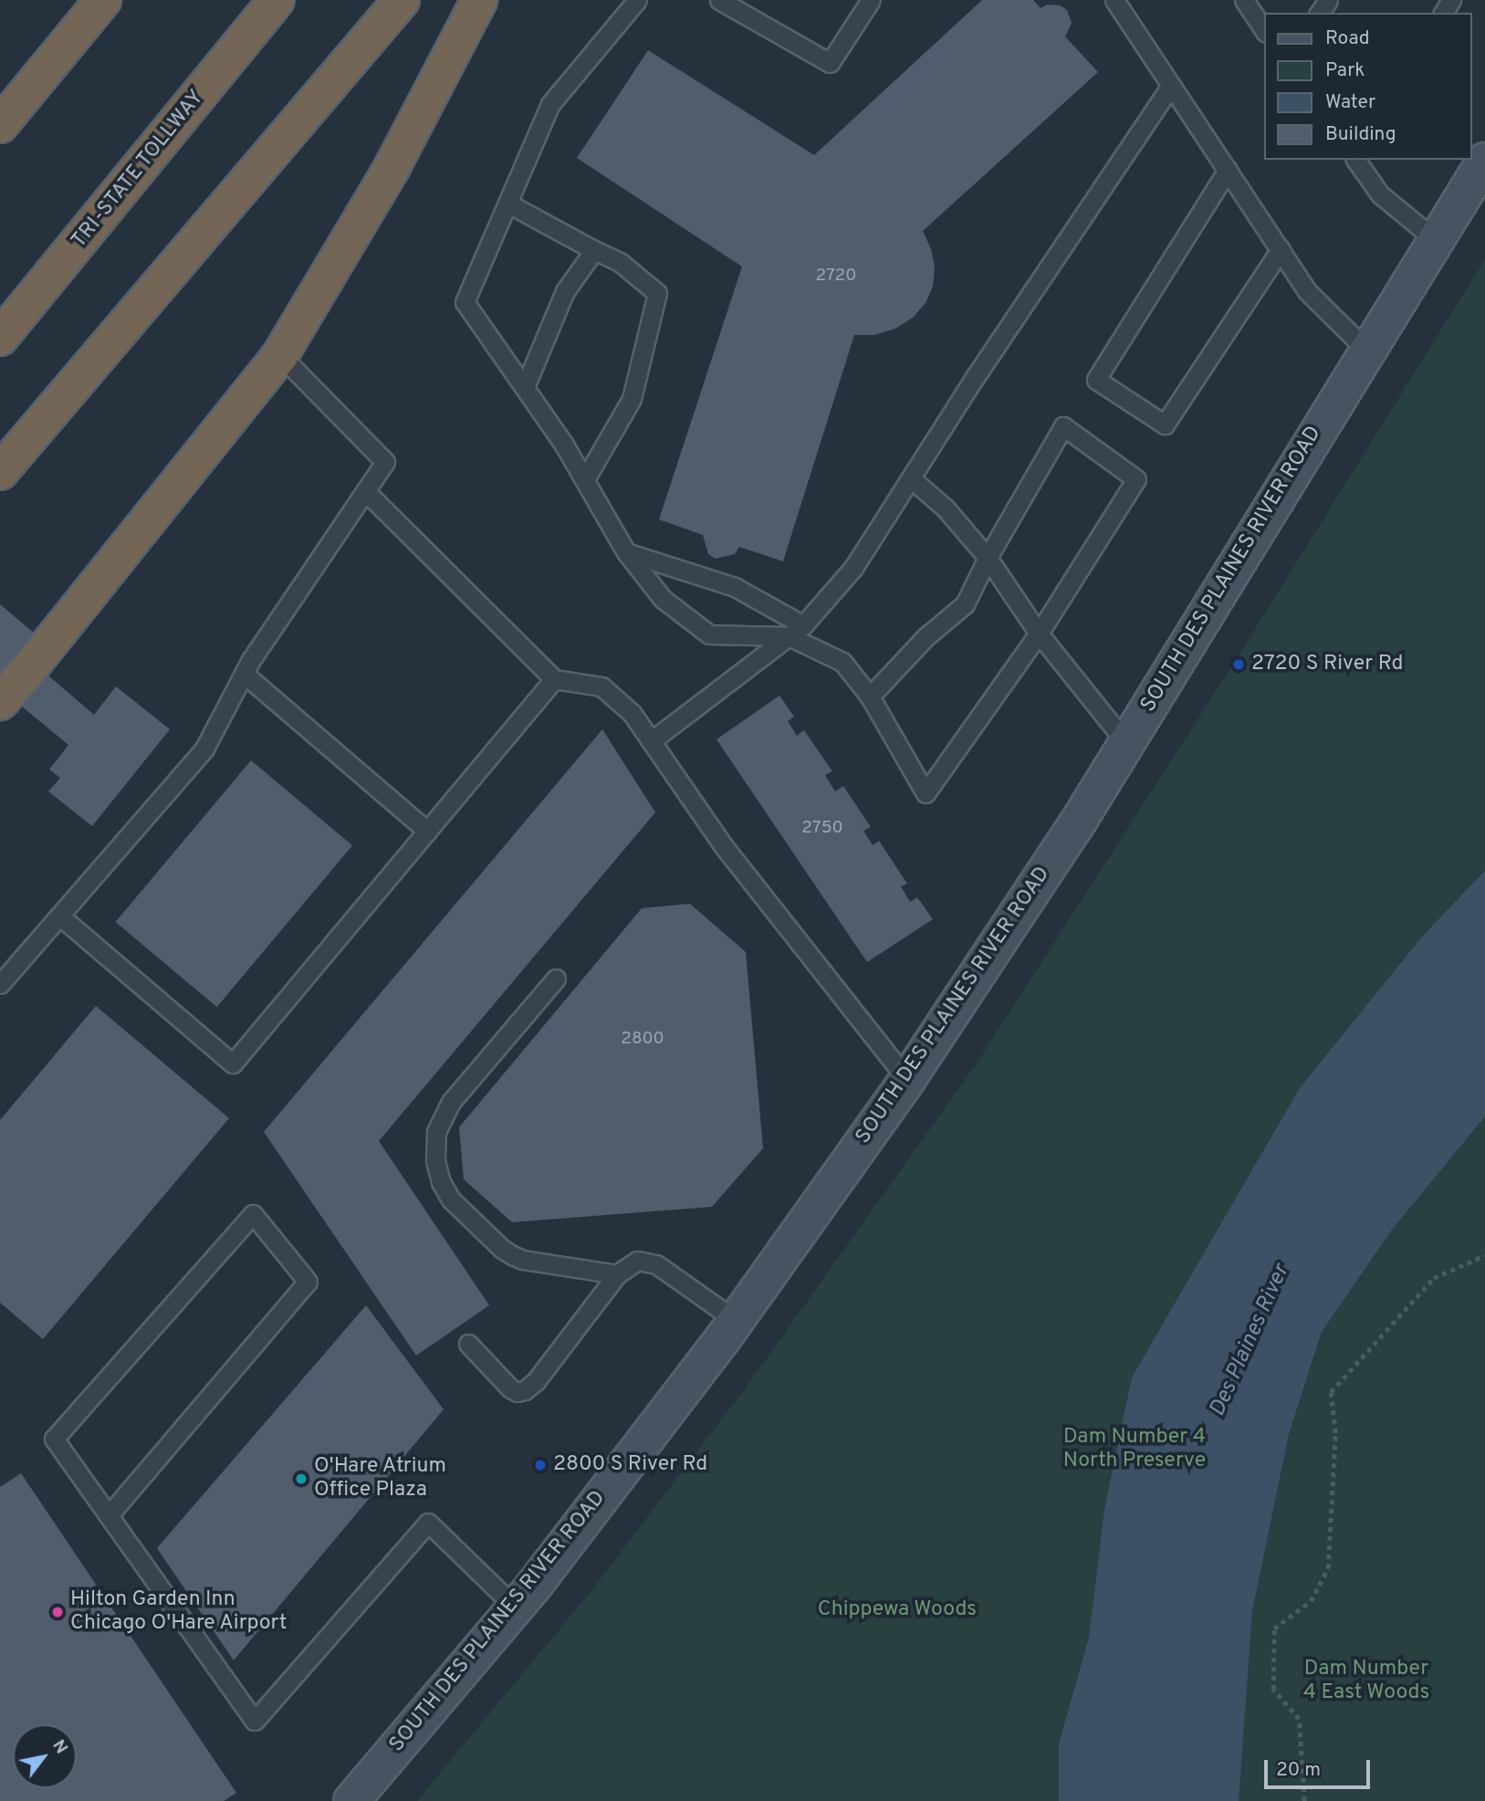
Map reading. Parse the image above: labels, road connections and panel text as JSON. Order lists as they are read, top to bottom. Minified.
{"streets":{"highway":["TRI-STATE TOLLWAY"],"main road":["SOUTH DES PLAINES RIVER ROAD"]},"water":["Des Plaines River"],"parks":["Dam Number 4 North Preserve","Chippewa Woods","Dam Number 4 East Woods"],"places":["2720 S River Rd","2800 S River Rd","O'Hare Atrium Office Plaza","Hilton Garden Inn Chicago O'Hare Airport"],"house_numbers":["2720","2750","2800"],"legend":["Road","Park","Water","Building"],"scale_bar":"20 m","north":"top right"}
